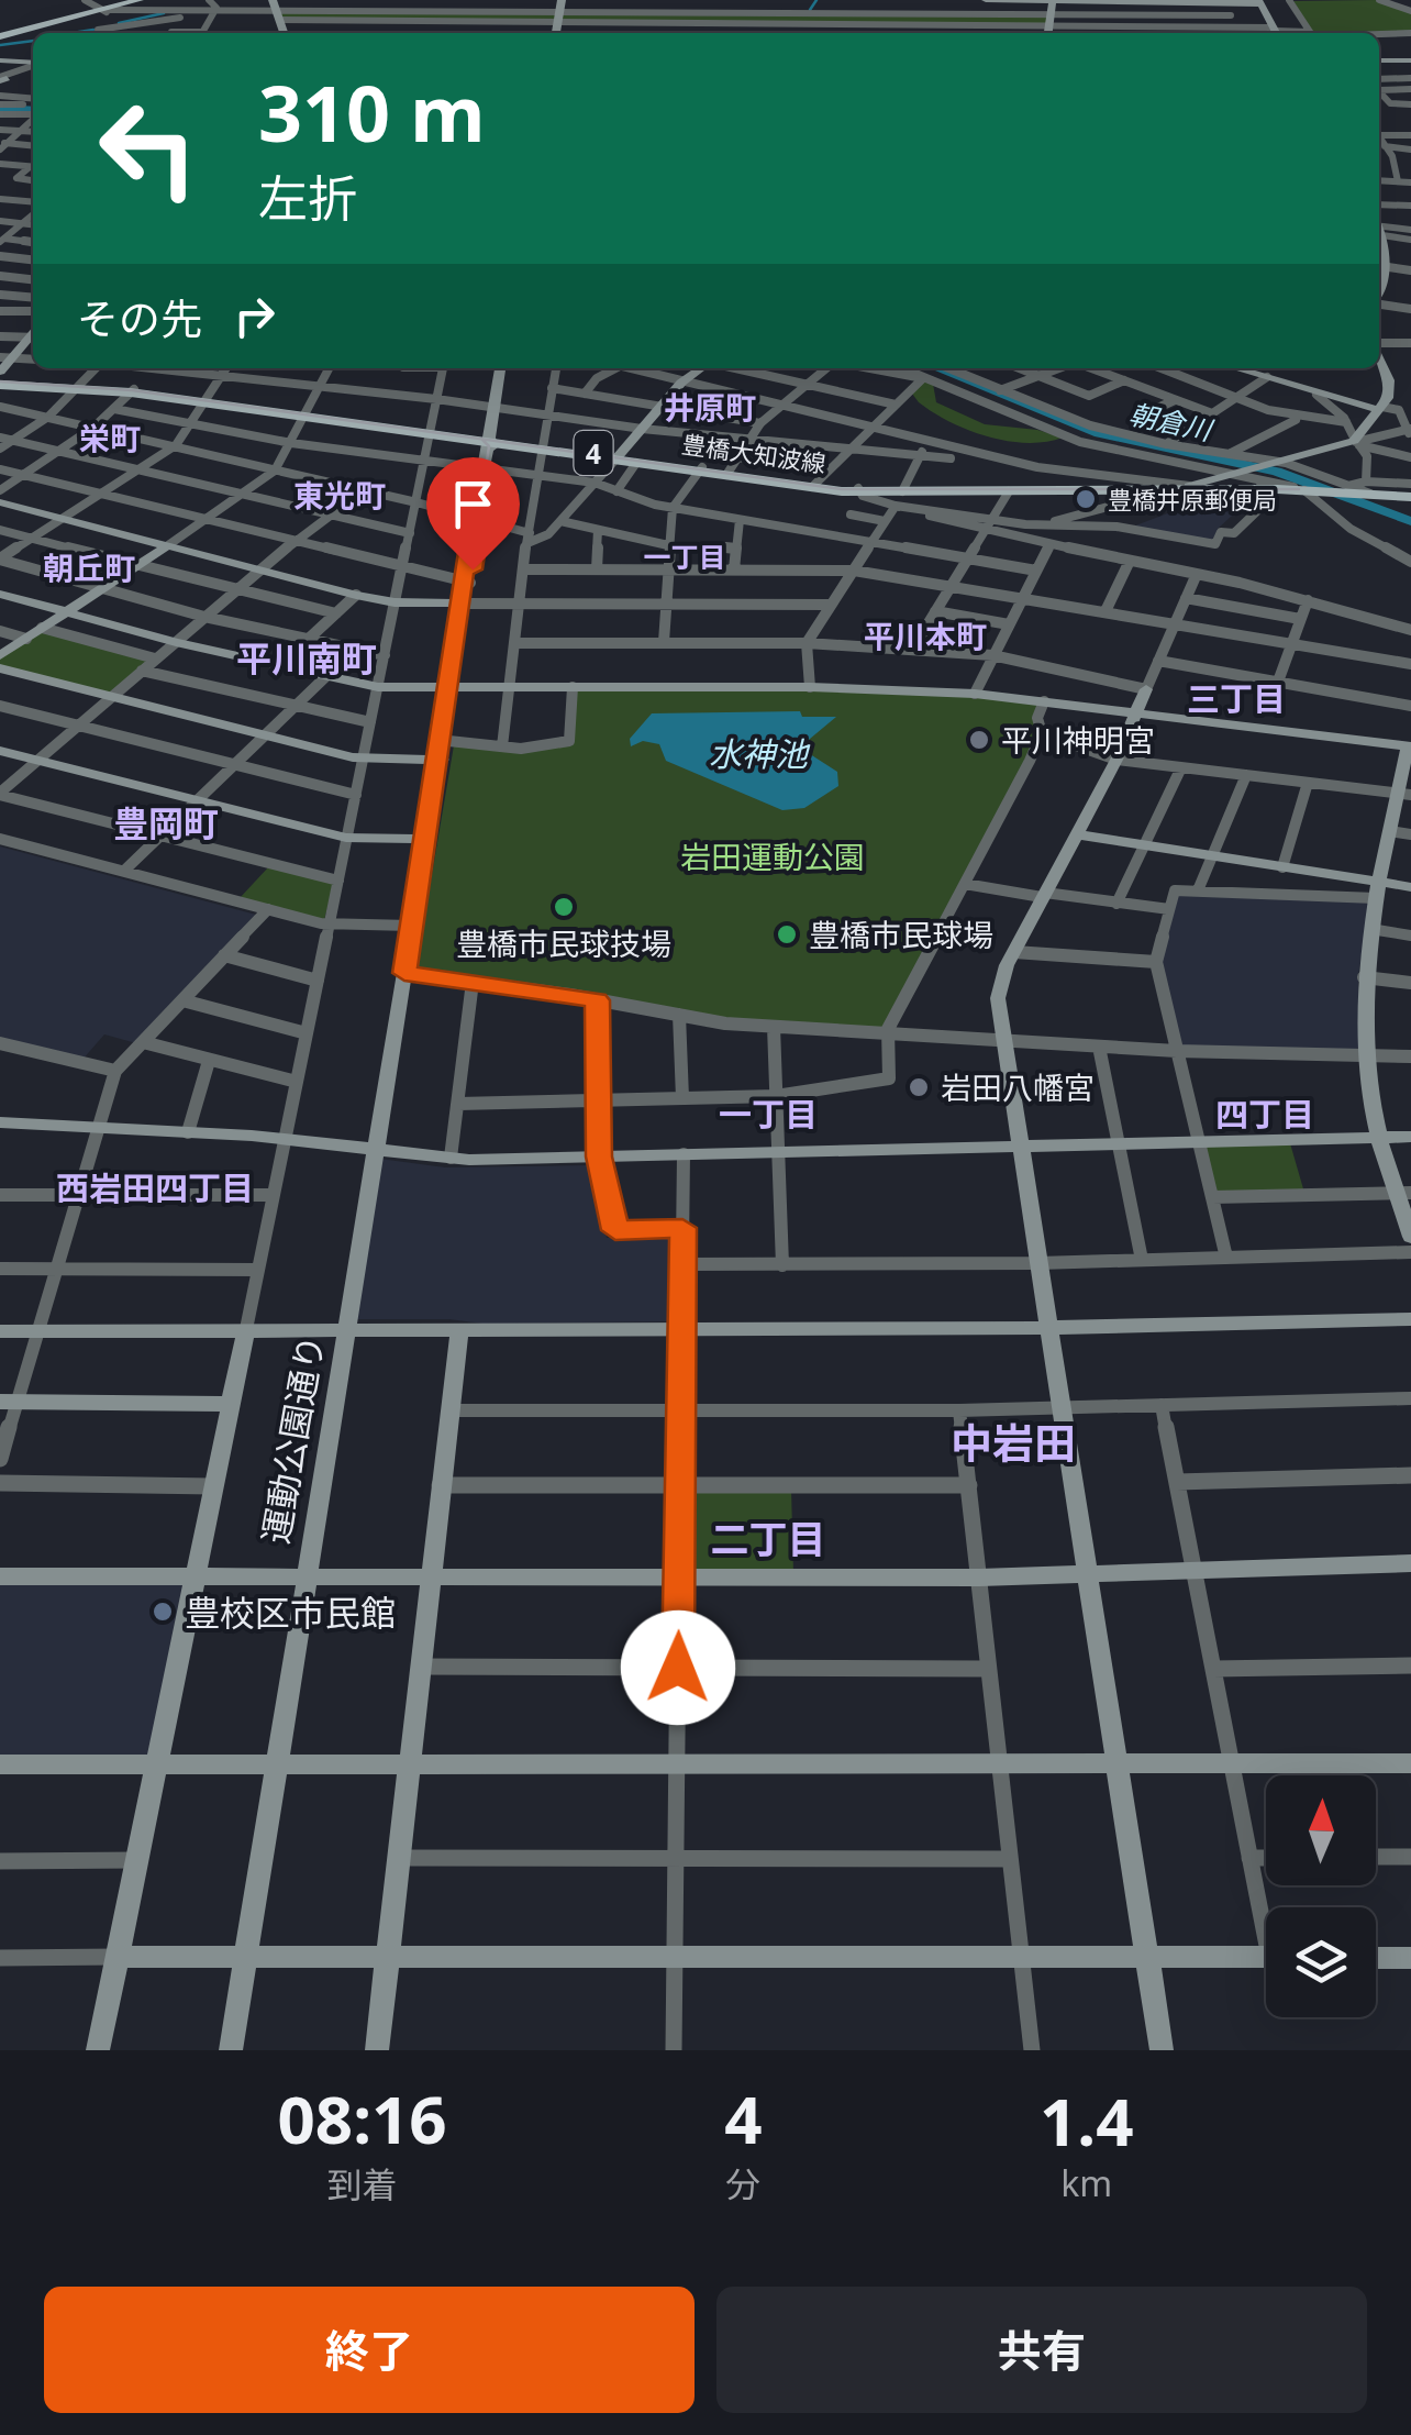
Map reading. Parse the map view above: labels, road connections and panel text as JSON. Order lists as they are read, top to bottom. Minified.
{"streets":{"main road":["4","豊橋大知波線"],"street":["運動公園通り"]},"crossings":[["豊橋大知波線","運動公園通り"]],"districts":["井原町","栄町","東光町","一丁目","朝丘町","平川本町","平川南町","三丁目","豊岡町","一丁目","四丁目","西岩田四丁目","中岩田","二丁目"],"water":["朝倉川","水神池"],"parks":["岩田運動公園"],"places":["豊橋井原郵便局","平川神明宮","豊橋市民球技場","豊橋市民球場","岩田八幡宮","豊校区市民館"],"north":"top","page":{"turn":["310 m","左折"],"then":"その先","eta":["08:16","到着","4","分","1.4","km"],"buttons":["終了","共有"]}}
